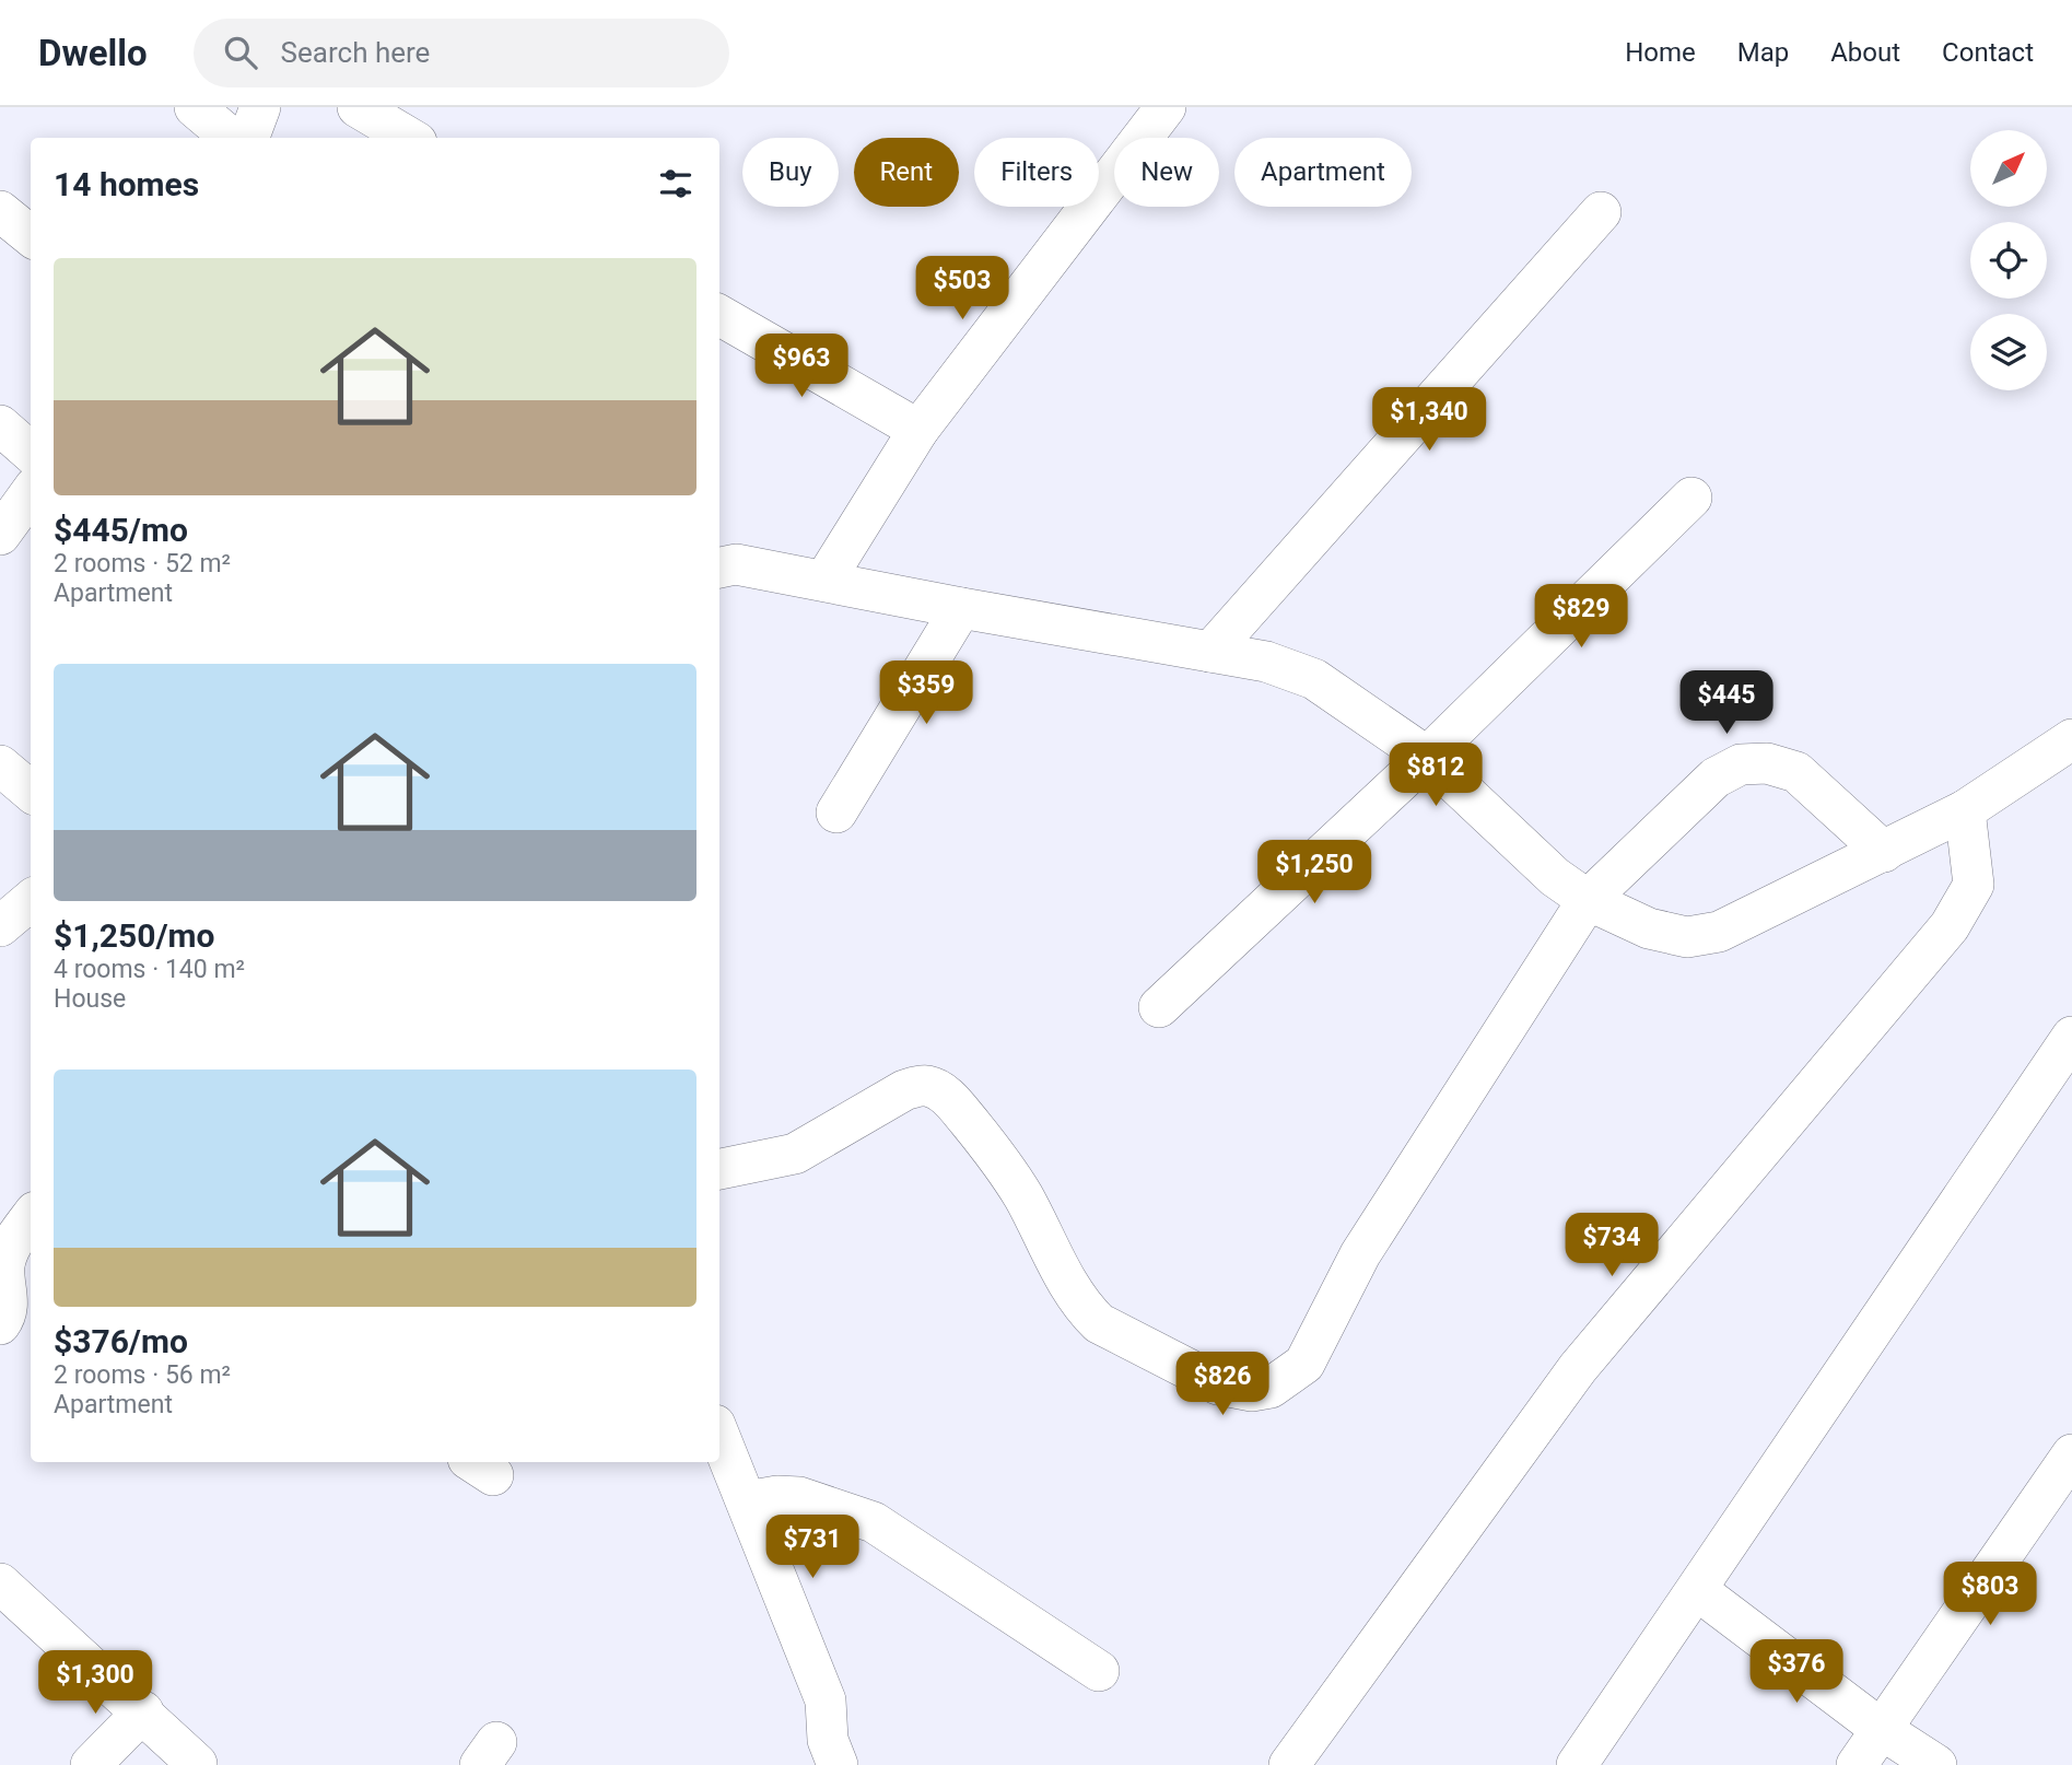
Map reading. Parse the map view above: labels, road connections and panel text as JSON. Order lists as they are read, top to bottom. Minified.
{"north":"top right","page":{"header":"Dwello","search":"Search here","nav":["Home","Map","About","Contact"],"chip":["Buy","Rent","Filters","New","Apartment"],"heading":"14 homes","list":[{"name":"$445/mo","note":"2 rooms · 52 m² · Apartment"},{"name":"$1,250/mo","note":"4 rooms · 140 m² · House"},{"name":"$376/mo","note":"2 rooms · 56 m² · Apartment"}],"price":["$503","$963","$1,340","$829","$359","$445","$812","$1,250","$734","$826","$731","$803","$376","$1,300"]}}
